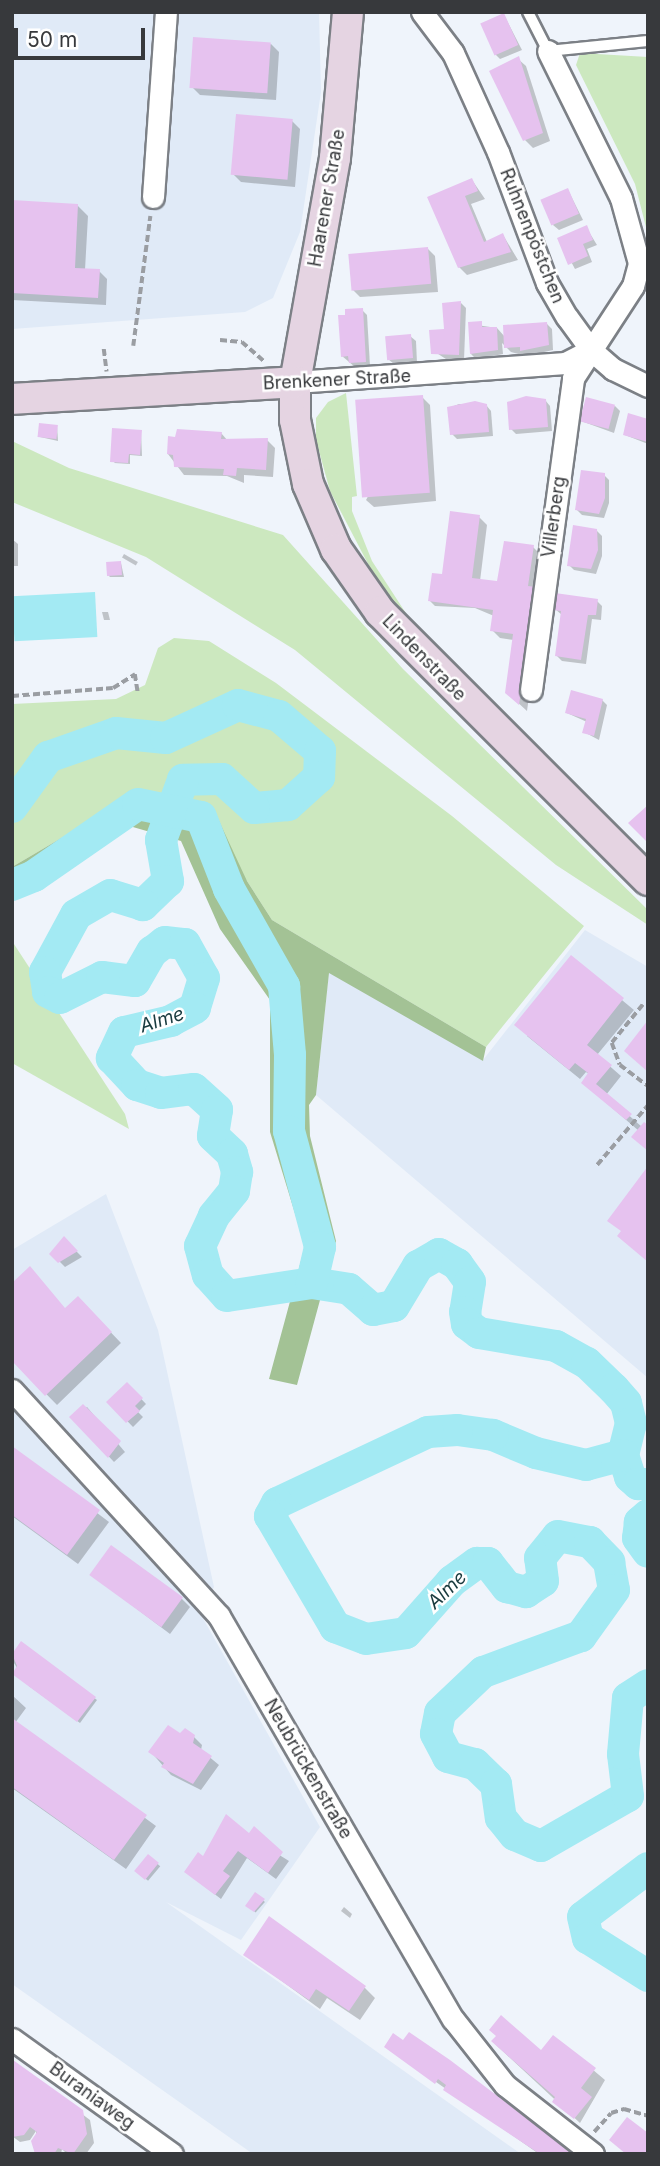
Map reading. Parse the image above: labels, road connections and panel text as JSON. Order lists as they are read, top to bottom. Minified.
{"streets":{"main road":["Haarener Straße","Brenkener Straße","Lindenstraße"],"street":["Ruhnenpöstchen","Villerberg","Neubrückenstraße","Buraniaweg"]},"crossings":[["Haarener Straße","Brenkener Straße"],["Haarener Straße","Lindenstraße"],["Ruhnenpöstchen","Brenkener Straße"],["Ruhnenpöstchen","Villerberg"],["Brenkener Straße","Villerberg"],["Brenkener Straße","Lindenstraße"]],"water":["Alme"],"scale_bar":"50 m"}
